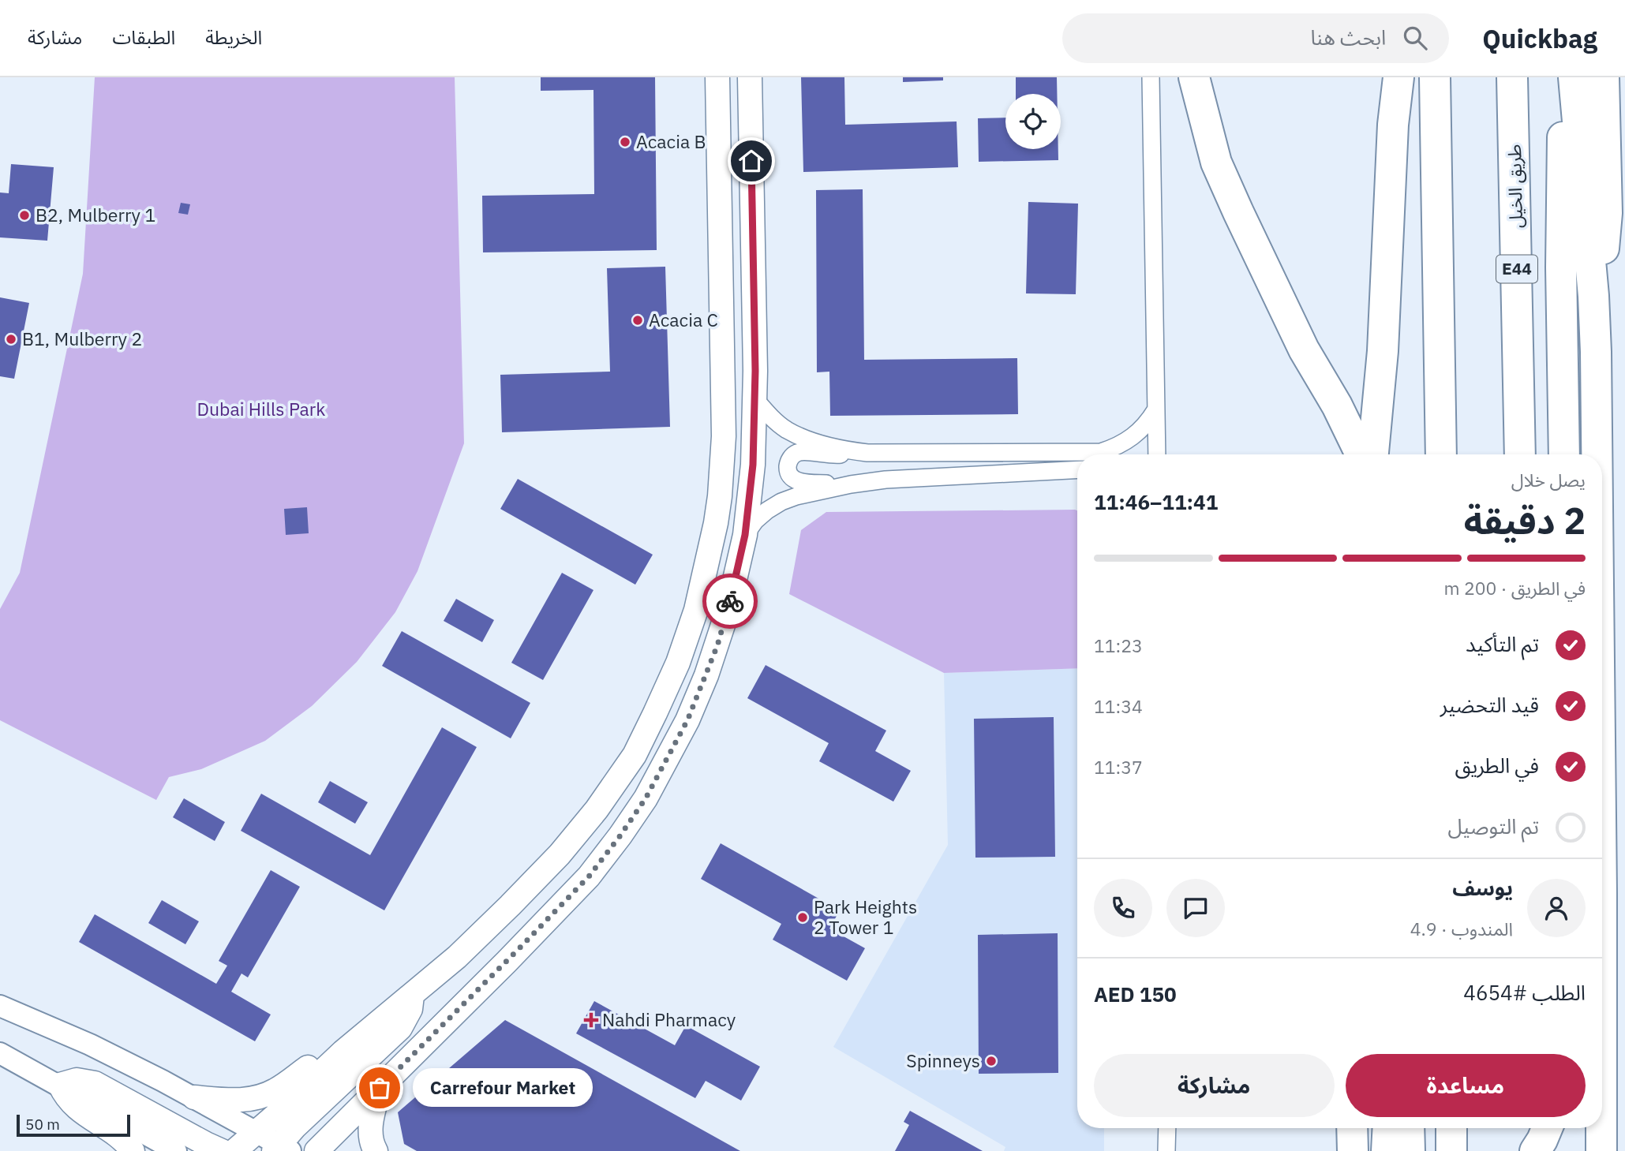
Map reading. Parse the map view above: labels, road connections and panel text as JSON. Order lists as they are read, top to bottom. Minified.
{"streets":{"highway":["طريق الخيل","E44"]},"parks":["Dubai Hills Park"],"places":{"other":["Acacia B","B2, Mulberry 1","Acacia C","B1, Mulberry 2","Park Heights 2 Tower 1","Spinneys","Carrefour Market"],"health":["Nahdi Pharmacy"]},"scale_bar":"50 m","page":{"header":"Quickbag","search":"ابحث هنا","nav":["الخريطة","الطبقات","مشاركة"],"heading":["2 دقيقة","يصل خلال","11:41–11:46"],"panel":["يوسف","المندوب · 4.9","الطلب #4654","AED 150"],"bar":"في الطريق · 200 m","list":[["تم التأكيد","11:23"],["قيد التحضير","11:34"],["في الطريق","11:37"],"تم التوصيل"],"buttons":["مساعدة","مشاركة"],"bubble":"Carrefour Market","scale":"50 m"}}
